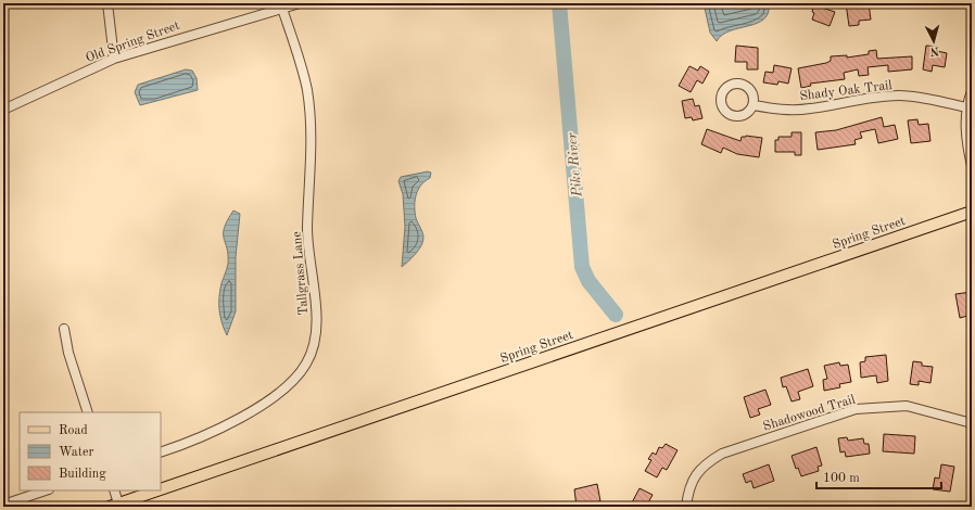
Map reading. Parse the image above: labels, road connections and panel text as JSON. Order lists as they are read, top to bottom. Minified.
{"streets":{"main road":["Spring Street"],"street":["Old Spring Street","Shady Oak Trail","Tallgrass Lane","Shadowood Trail"]},"crossings":[["Old Spring Street","Tallgrass Lane"]],"water":["Pike River"],"legend":["Road","Water","Building"],"scale_bar":"100 m","north":"bottom"}
